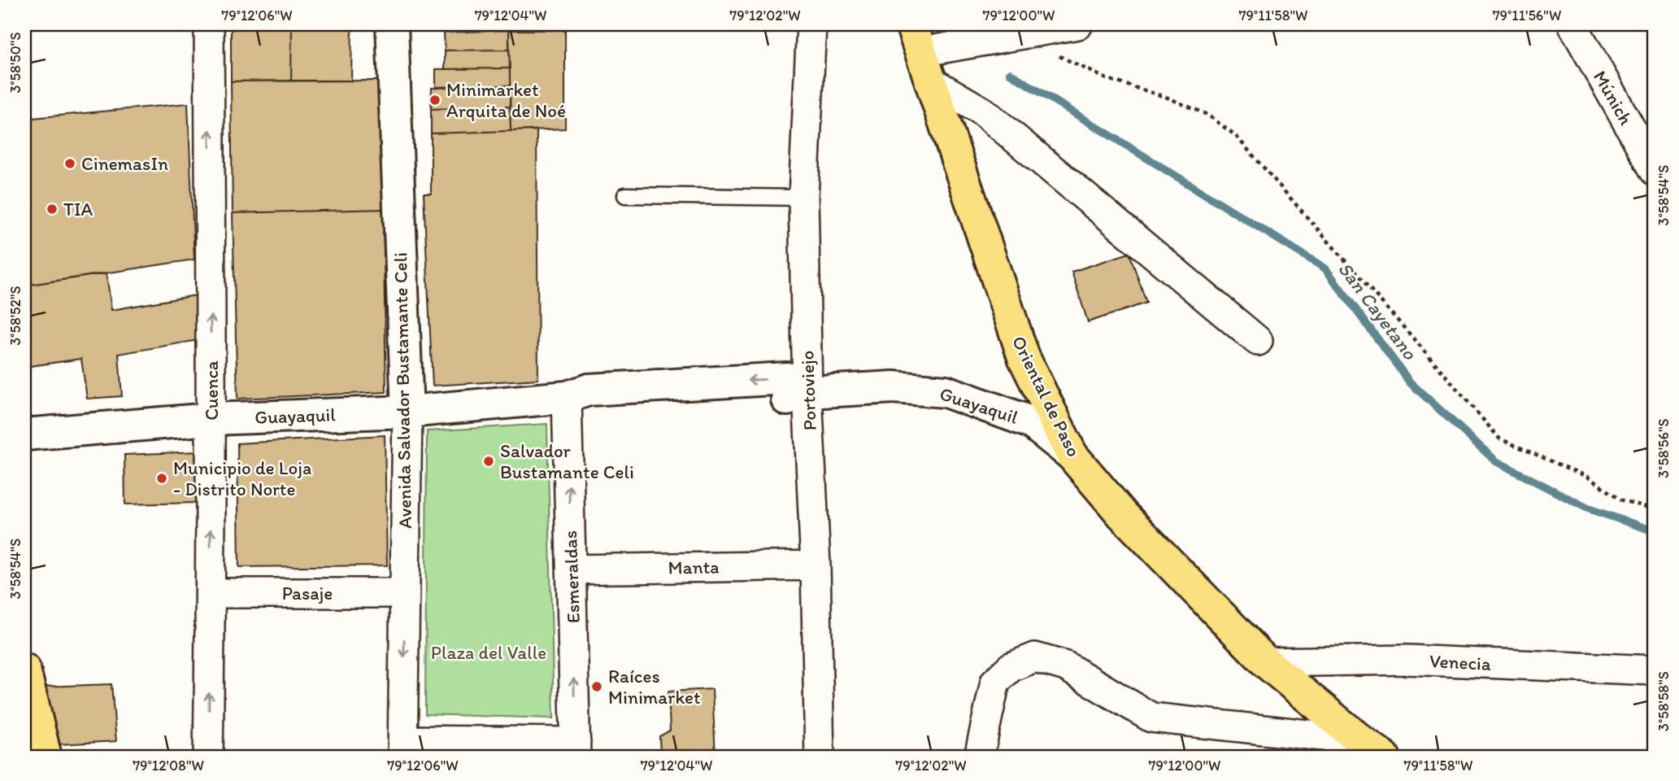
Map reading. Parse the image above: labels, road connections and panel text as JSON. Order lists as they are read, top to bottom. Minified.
{"streets":{"main road":["Avenida Salvador Bustamante Celi","Oriental de Paso","Guayaquil"],"street":["Múnich","Cuenca","Portoviejo","Manta","Esmeraldas","Pasaje","Venecia"]},"crossings":[["Cuenca","Guayaquil"],["Cuenca","Pasaje"],["Avenida Salvador Bustamante Celi","Guayaquil"],["Avenida Salvador Bustamante Celi","Pasaje"],["Portoviejo","Guayaquil"],["Portoviejo","Manta"],["Oriental de Paso","Guayaquil"],["Oriental de Paso","Venecia"],["Guayaquil","Esmeraldas"],["Manta","Esmeraldas"]],"one_way":["Cuenca","Esmeraldas"],"water":["San Cayetano"],"parks":["Plaza del Valle"],"places":["Minimarket Arquita de Noé","CinemasIn","TIA","Salvador Bustamante Celi","Municipio de Loja - Distrito Norte","Raíces Minimarket"],"coordinates":["79°12'06\"W","79°12'04\"W","79°12'02\"W","79°12'00\"W","79°11'58\"W","79°11'56\"W","3°58'50\"S","3°58'54\"S","3°58'52\"S","3°58'56\"S","3°58'58\"S","79°12'08\"W"]}
